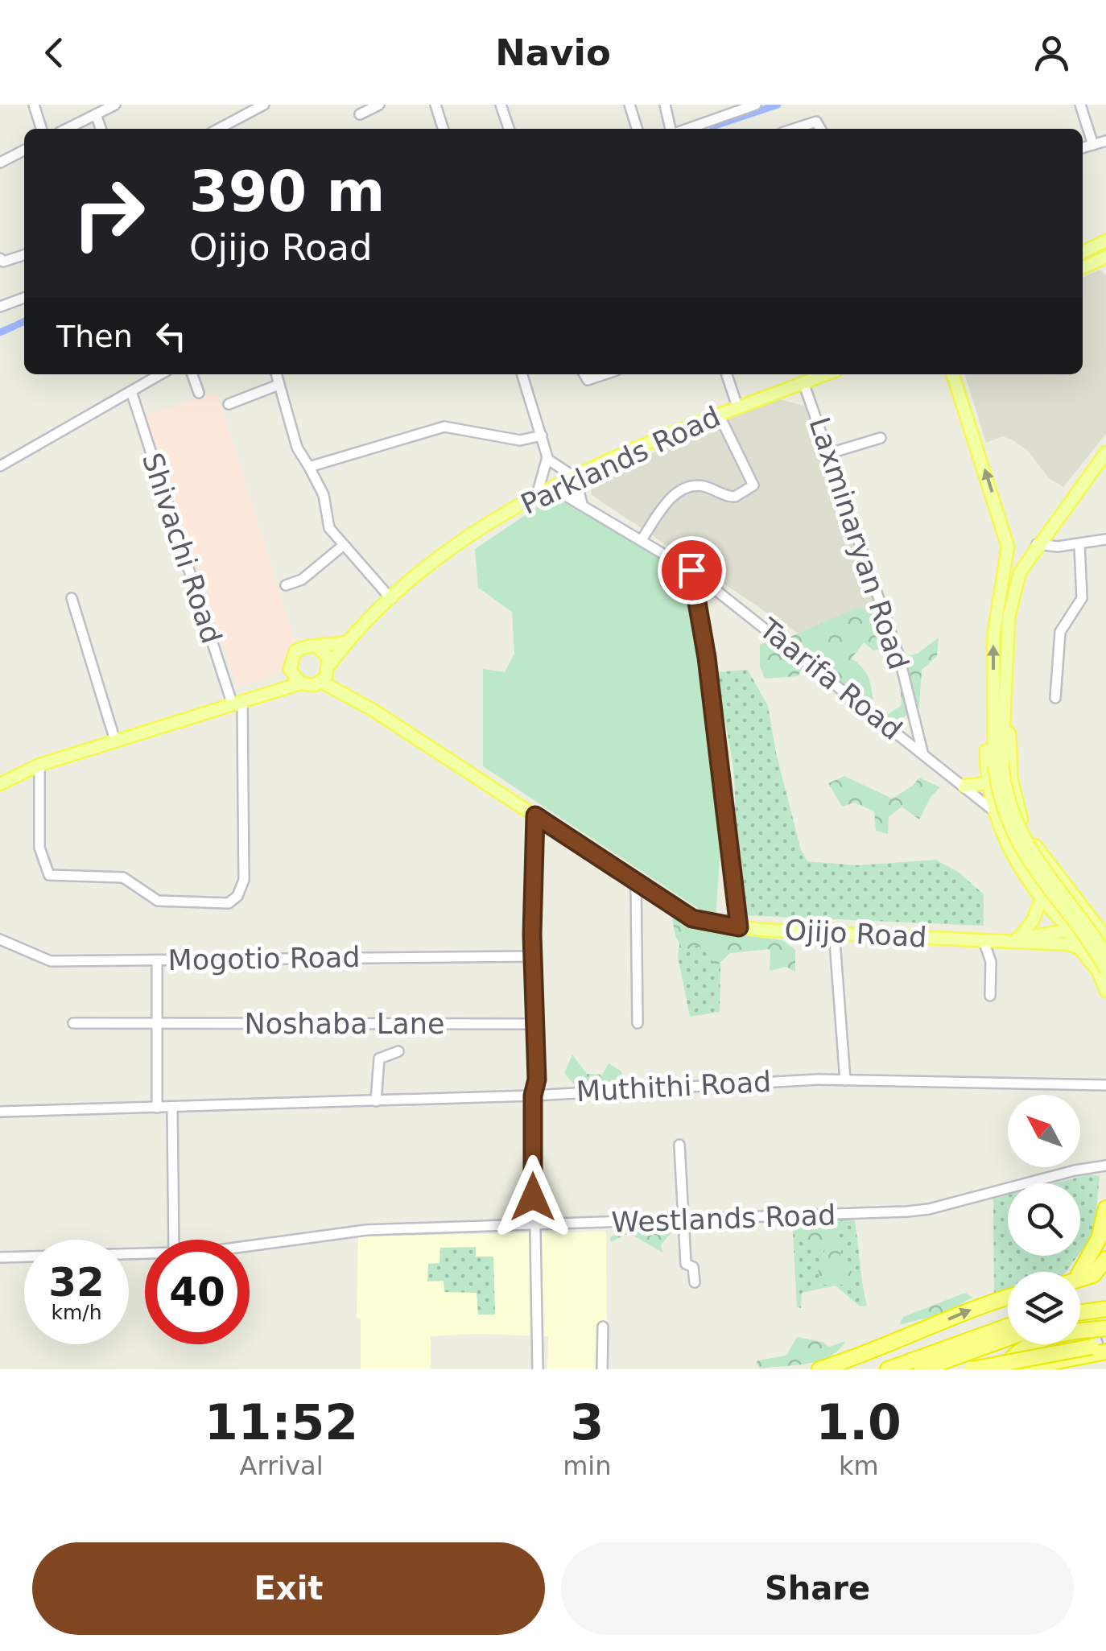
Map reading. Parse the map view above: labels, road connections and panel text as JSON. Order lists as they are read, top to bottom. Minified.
{"streets":{"main road":["Parklands Road","Ojijo Road"],"street":["Laxminaryan Road","Shivachi Road","Taarifa Road","Mogotio Road","Noshaba Lane","Muthithi Road","Westlands Road"]},"crossings":[["Parklands Road","Laxminaryan Road"],["Parklands Road","Taarifa Road"],["Parklands Road","Ojijo Road"],["Laxminaryan Road","Taarifa Road"]],"north":"top left","page":{"header":"Navio","turn":["390 m","Ojijo Road"],"then":"Then","speed":"32 km/h","limit":"40","eta":["11:52","Arrival","3","min","1.0","km"],"buttons":["Exit","Share"]}}
